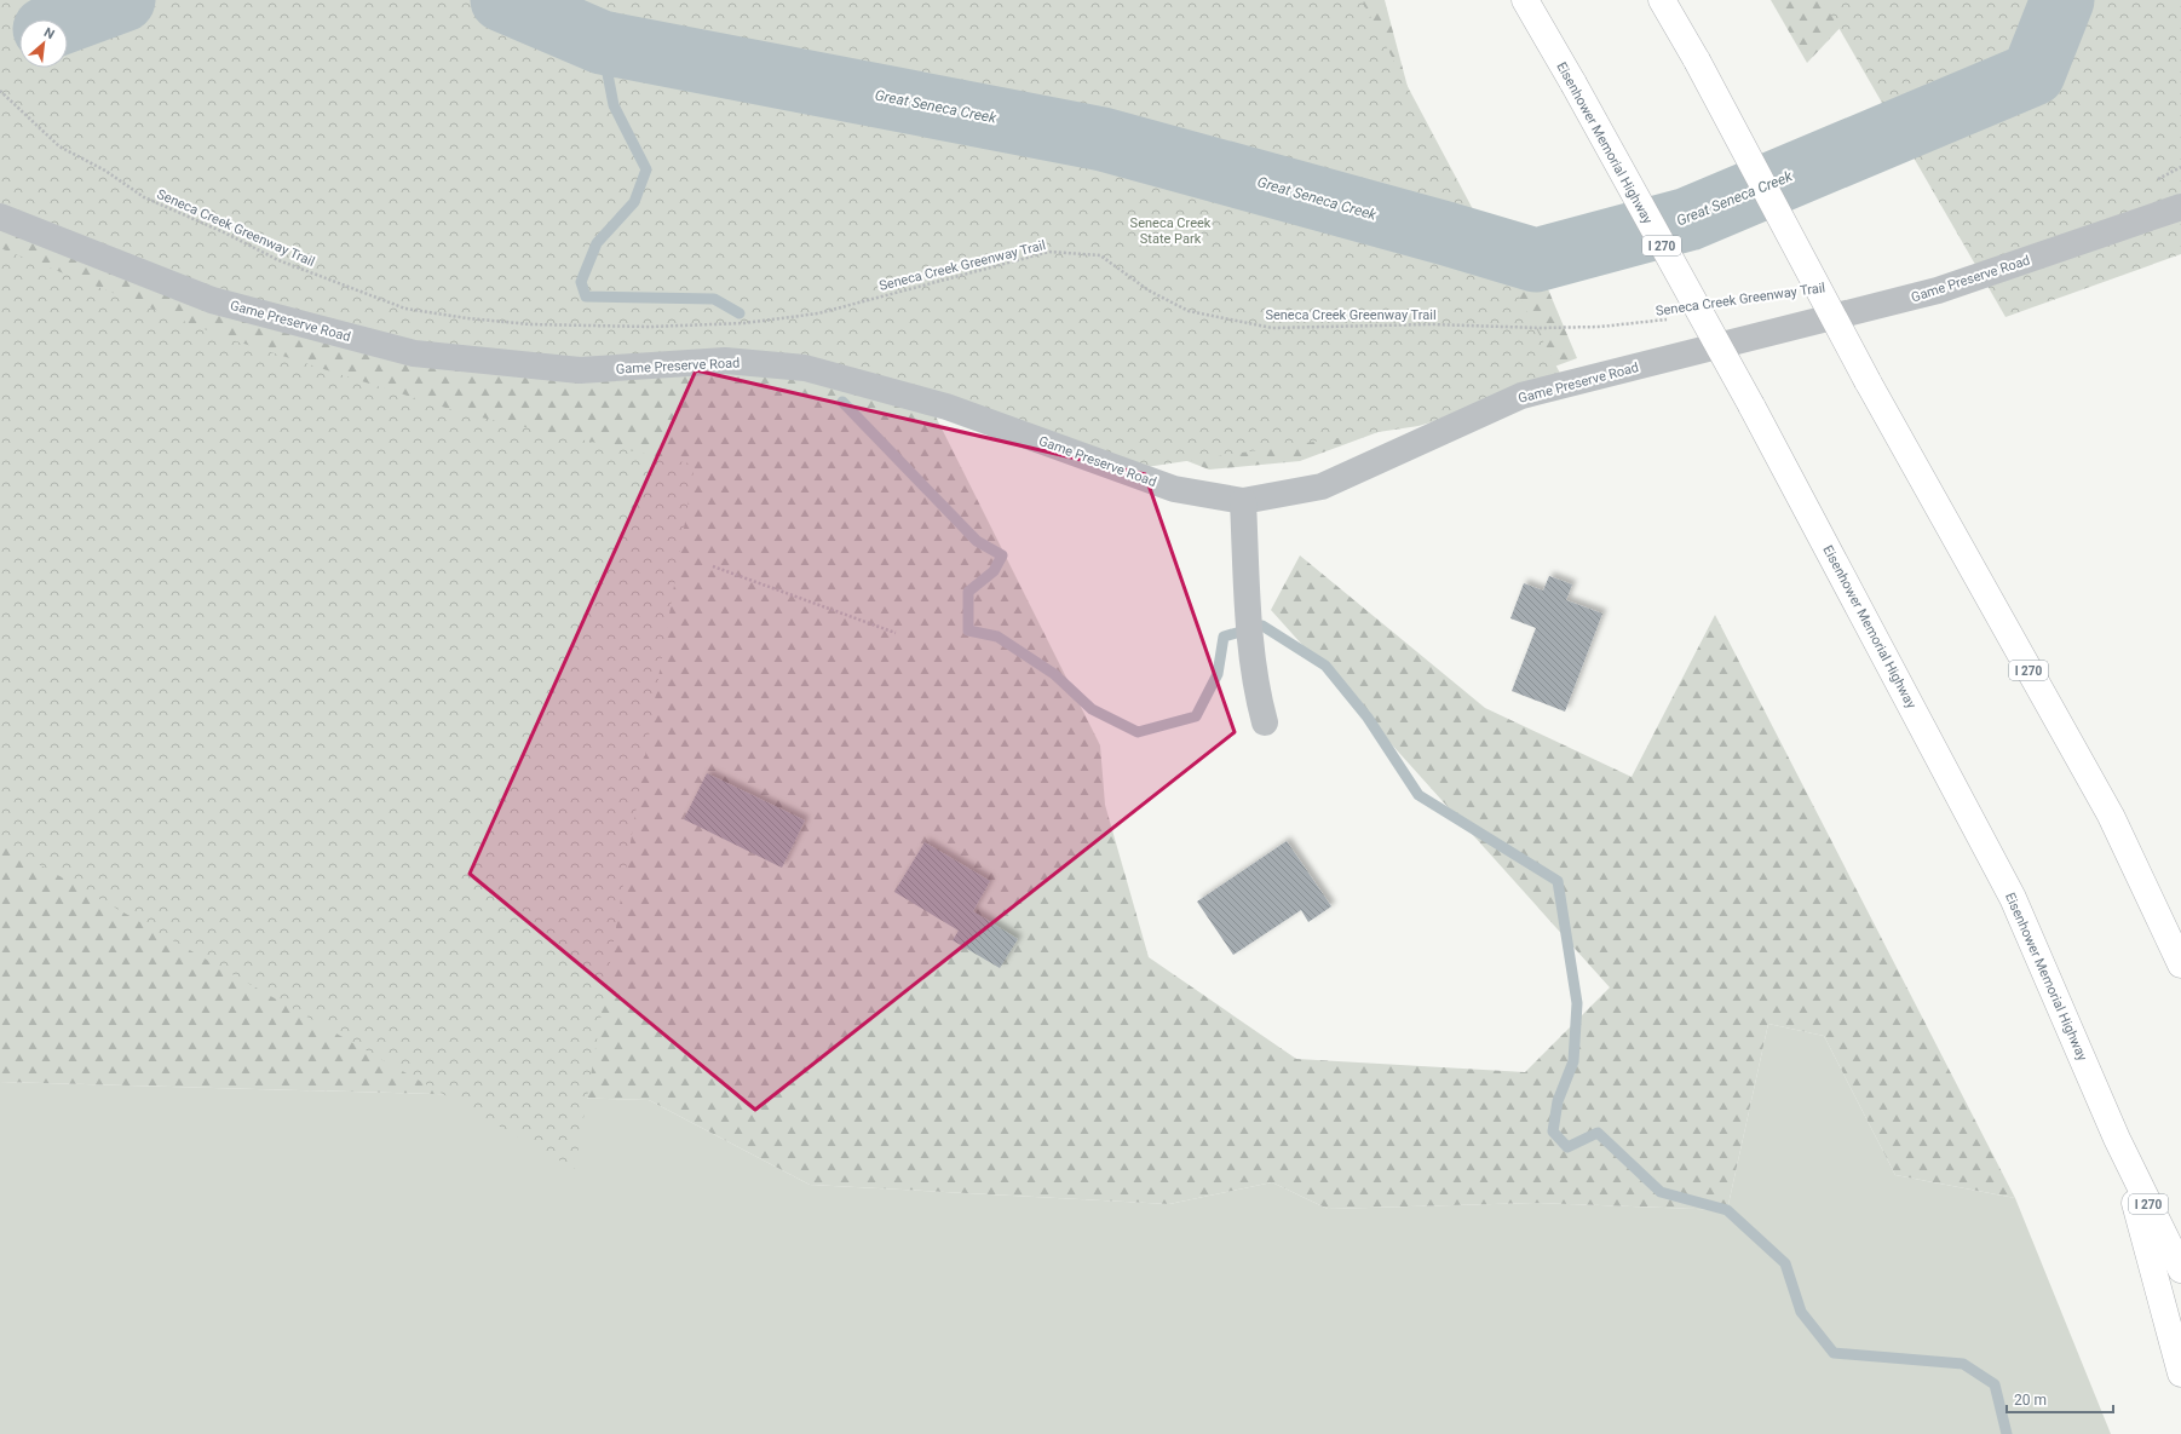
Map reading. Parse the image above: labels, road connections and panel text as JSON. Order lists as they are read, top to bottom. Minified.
{"streets":{"highway":["Eisenhower Memorial Highway","I 270"],"street":["Game Preserve Road"],"path":["Seneca Creek Greenway Trail"]},"water":["Great Seneca Creek"],"parks":["Seneca Creek State Park"],"scale_bar":"20 m","north":"top right"}
